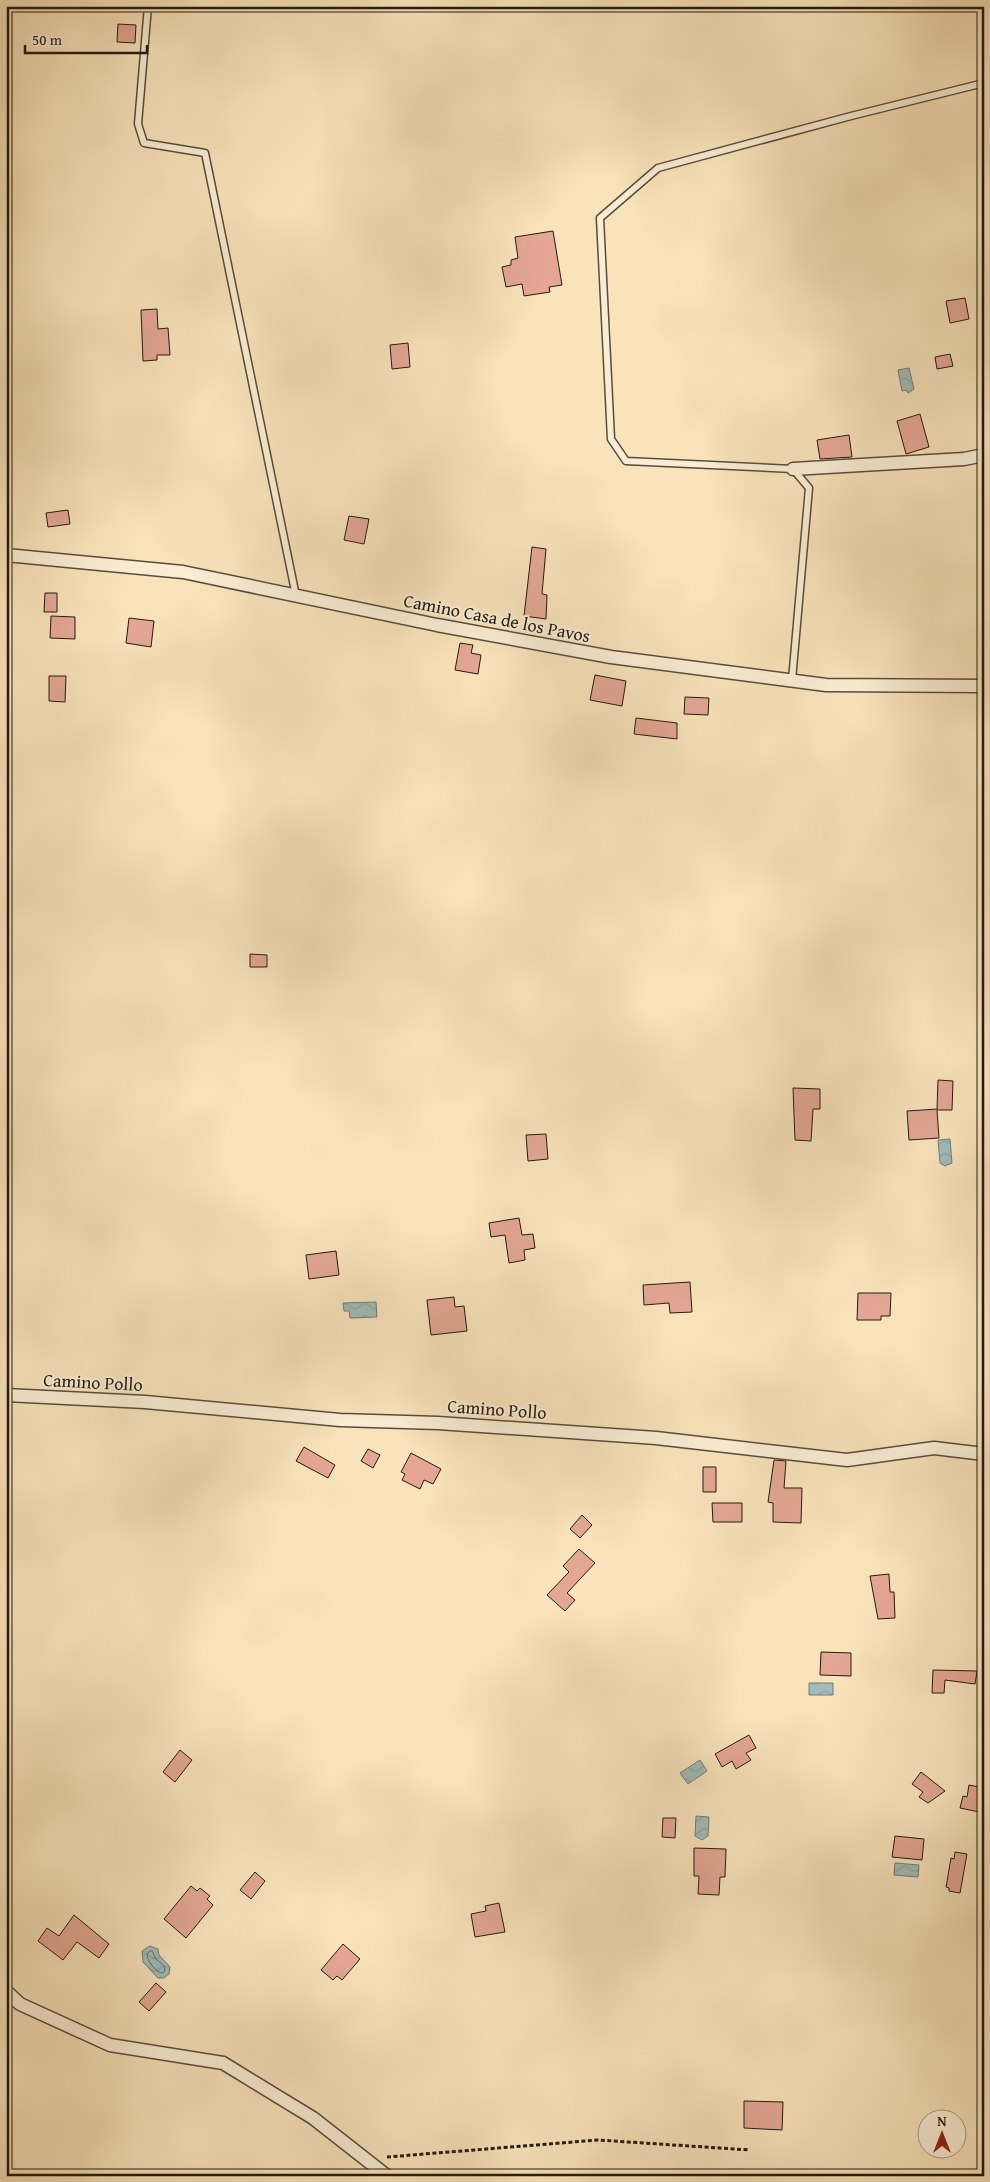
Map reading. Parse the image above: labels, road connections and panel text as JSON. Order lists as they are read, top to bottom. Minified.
{"streets":{"street":["Camino Casa de los Pavos","Camino Pollo"]},"scale_bar":"50 m","north":"top"}
